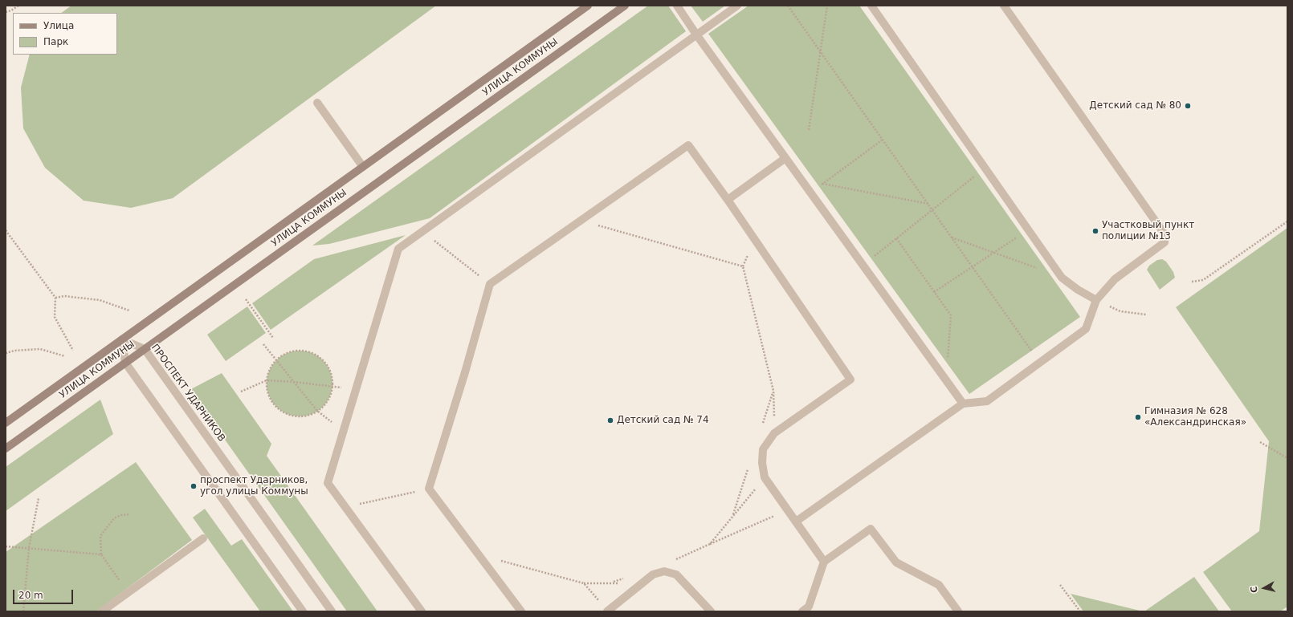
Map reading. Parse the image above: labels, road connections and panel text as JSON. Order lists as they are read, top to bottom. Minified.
{"streets":{"main road":["УЛИЦА КОММУНЫ"],"street":["ПРОСПЕКТ УДАРНИКОВ"]},"crossings":[["УЛИЦА КОММУНЫ","ПРОСПЕКТ УДАРНИКОВ"]],"places":["Детский сад № 80","Участковый пункт полиции №13","Гимназия № 628 «Александринская»","Детский сад № 74","проспект Ударников, угол улицы Коммуны"],"legend":["Улица","Парк"],"scale_bar":"20 m","north":"left"}
